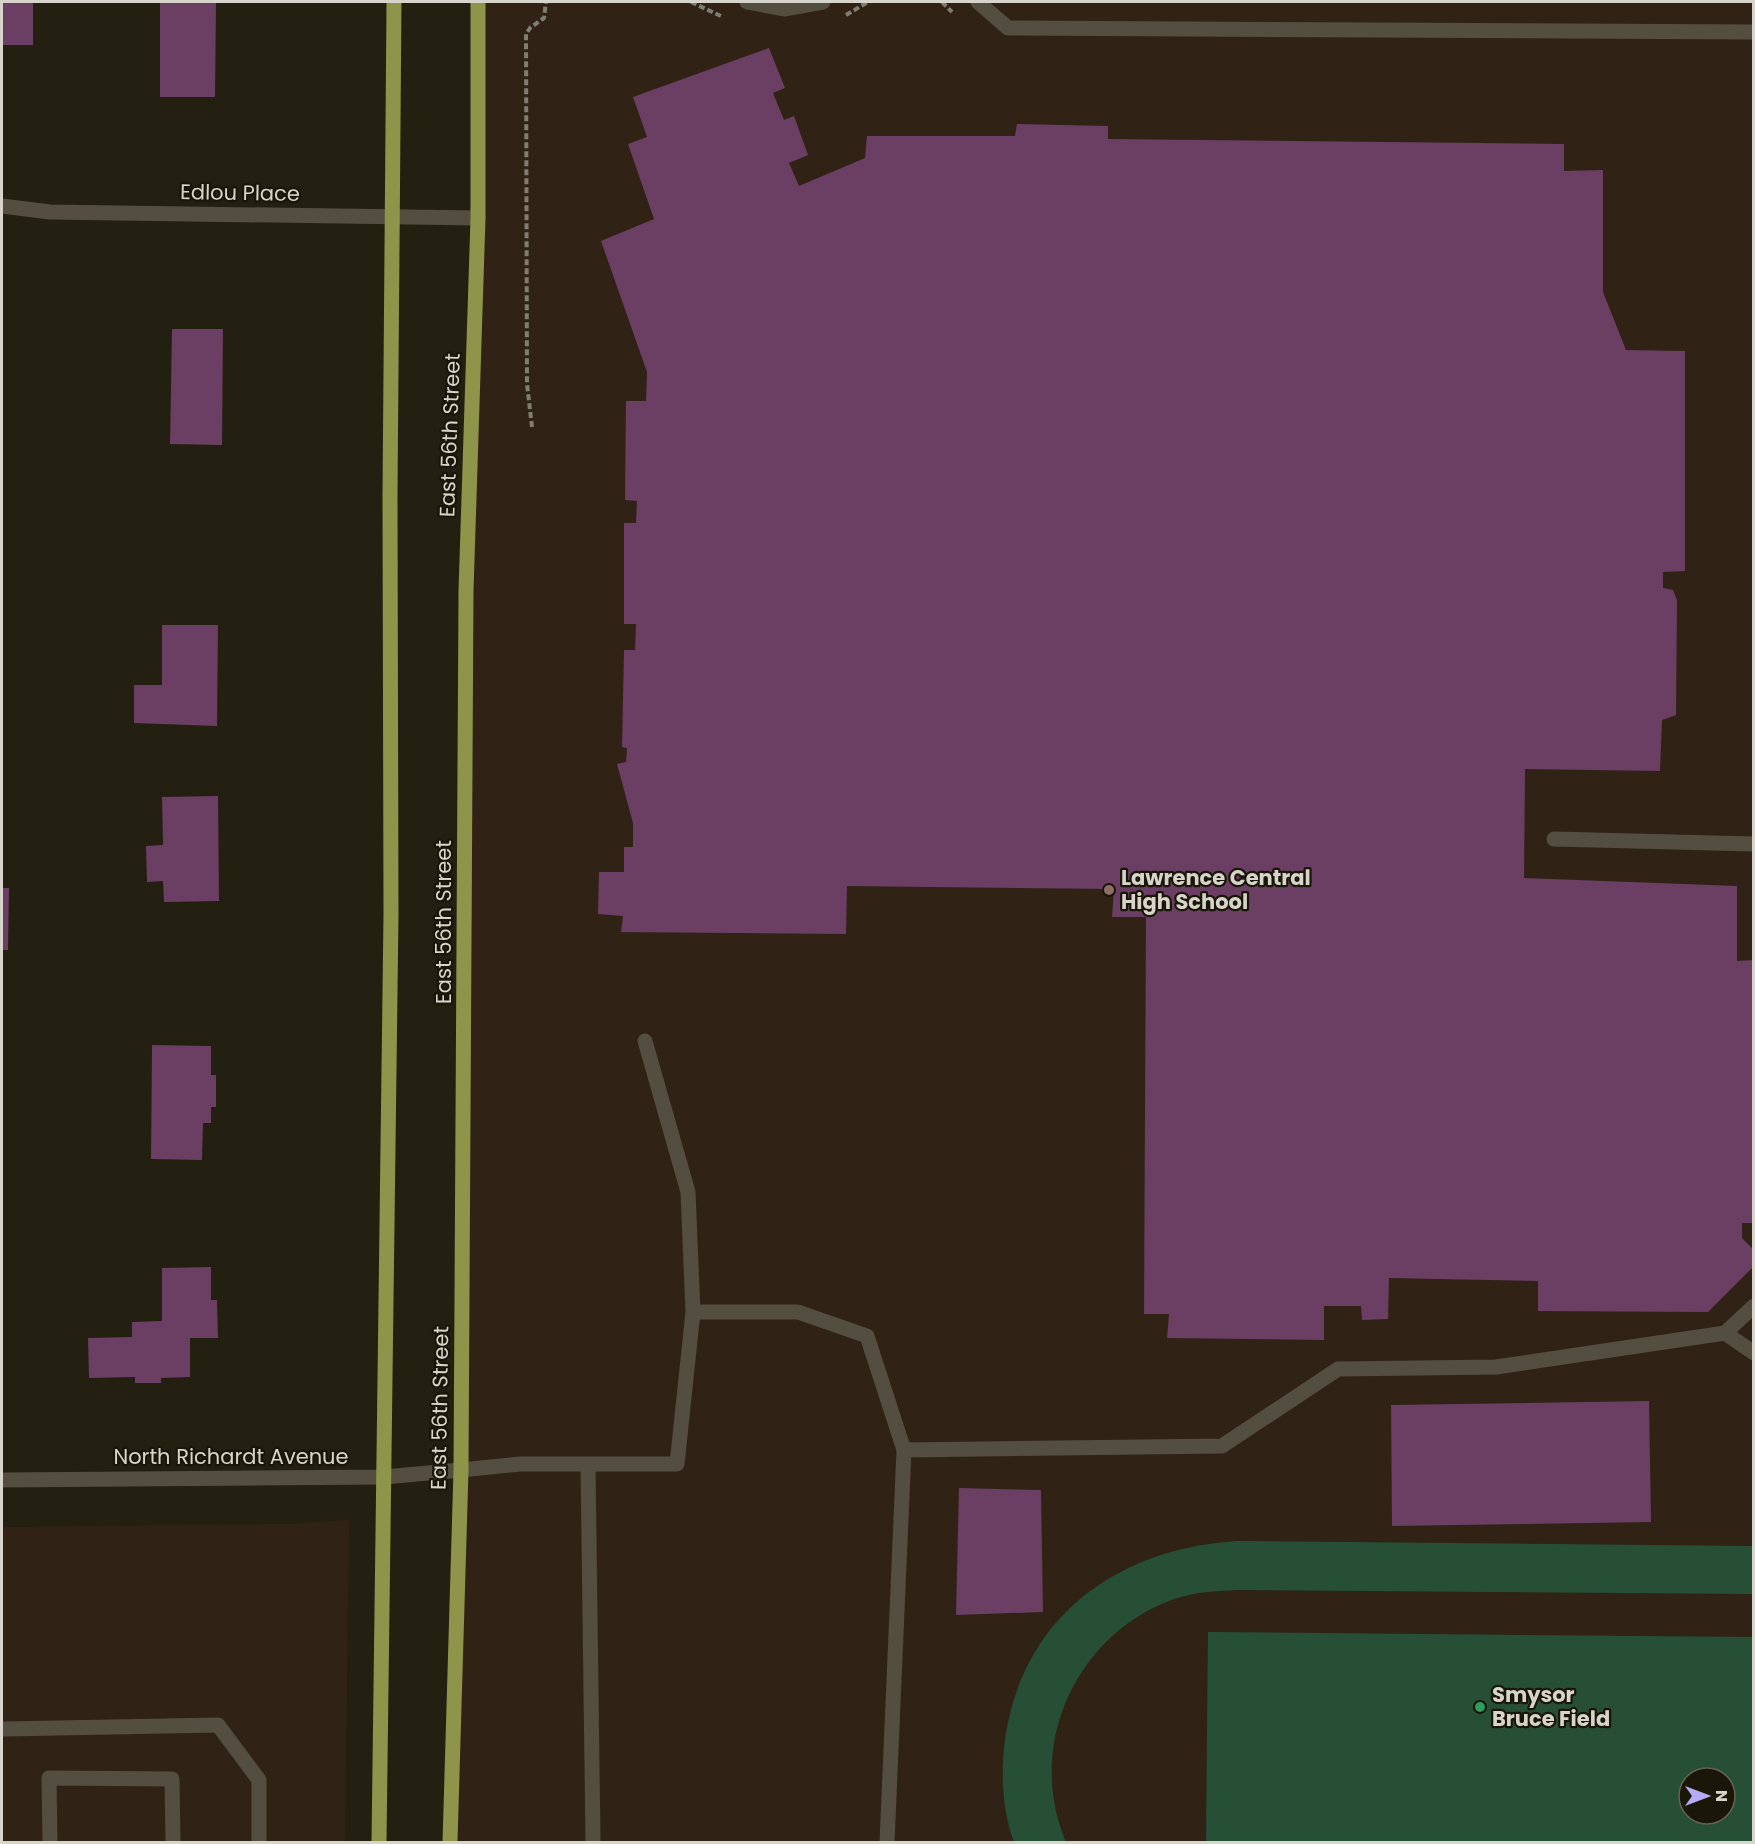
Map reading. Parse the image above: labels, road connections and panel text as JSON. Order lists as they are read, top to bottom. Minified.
{"streets":{"main road":["East 56th Street"],"street":["Edlou Place","North Richardt Avenue"]},"crossings":[["Edlou Place","East 56th Street"],["East 56th Street","North Richardt Avenue"]],"places":["Lawrence Central High School","Smysor Bruce Field"],"north":"right"}
